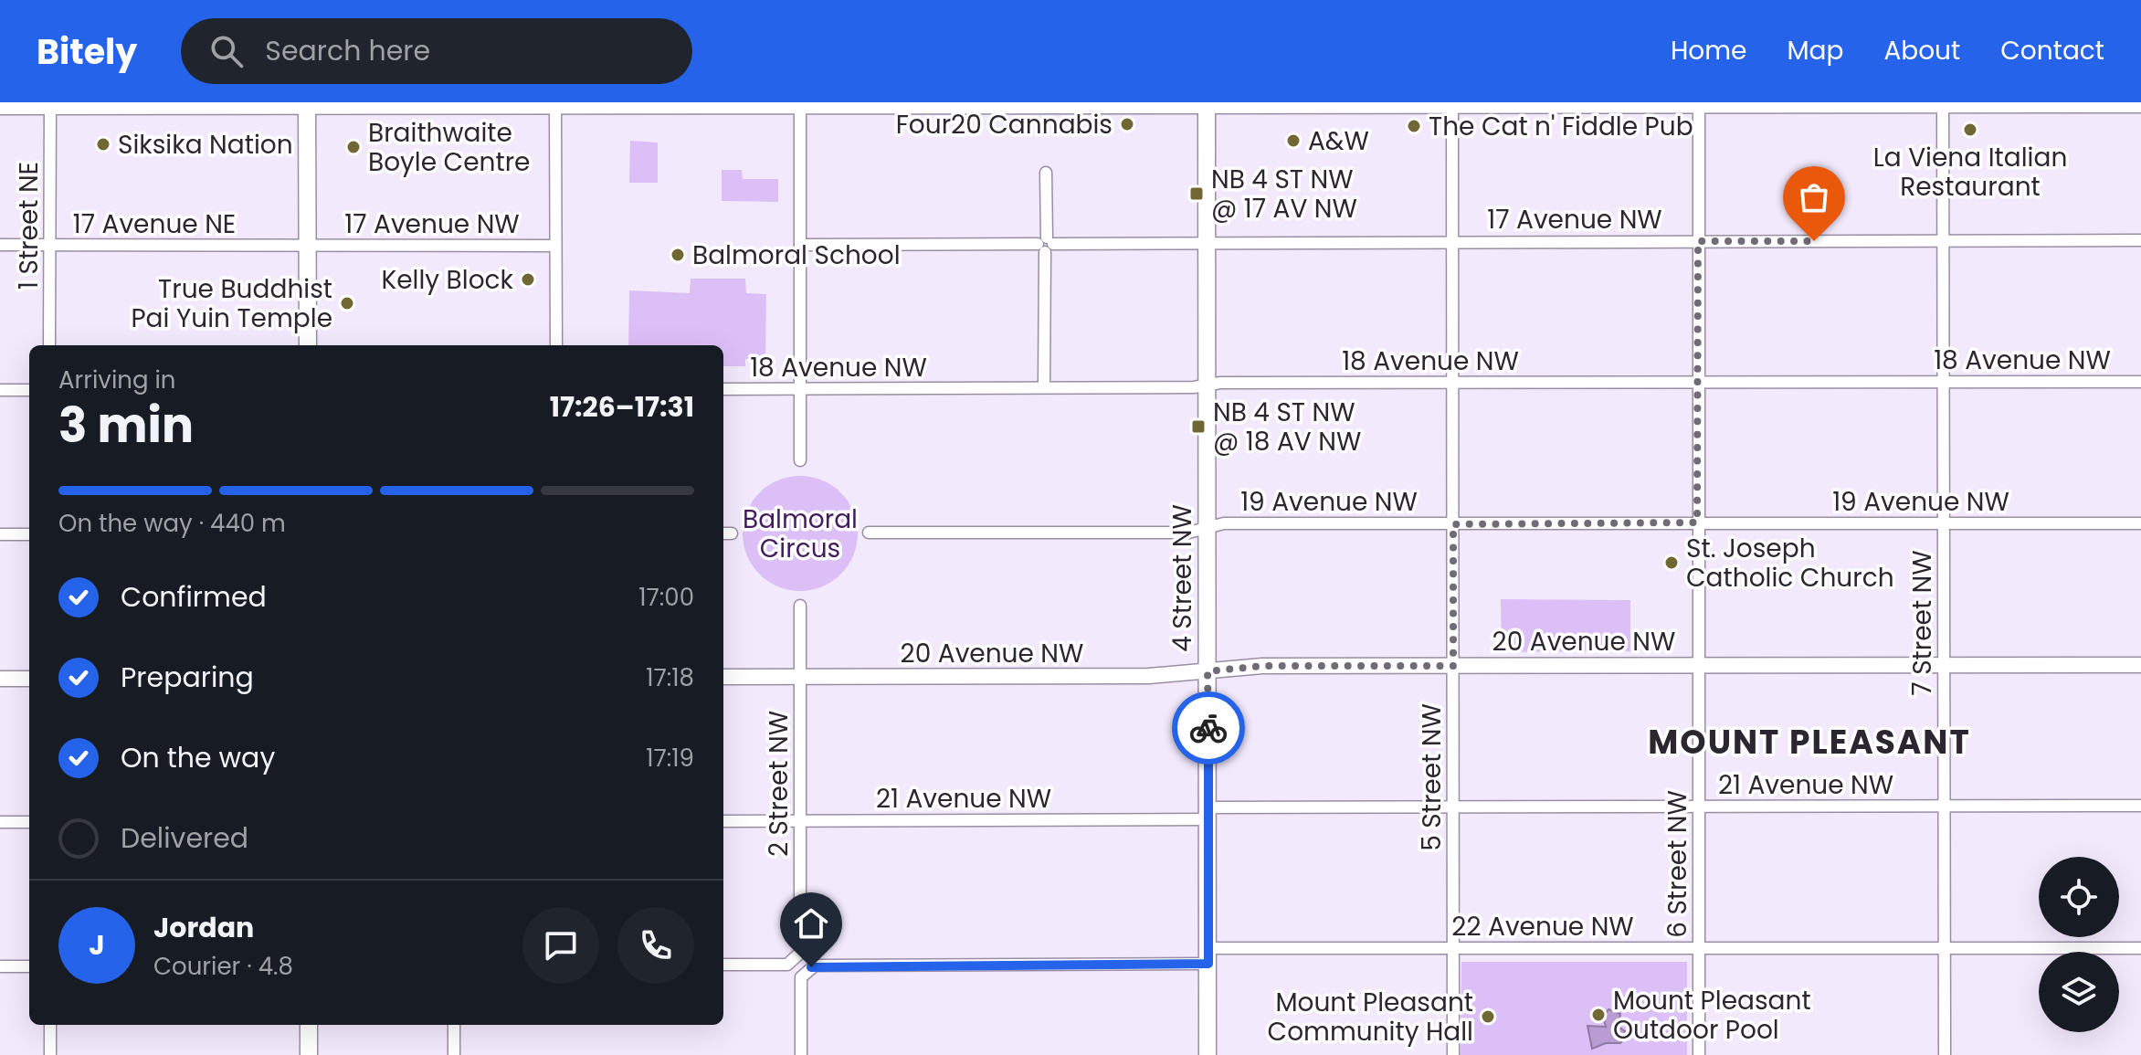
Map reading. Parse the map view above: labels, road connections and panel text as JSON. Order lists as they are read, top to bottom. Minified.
{"streets":{"main road":["4 Street NW"],"street":["17 Avenue NW","17 Avenue NE","1 Street NE","18 Avenue NW","19 Avenue NW","7 Street NW","20 Avenue NW","5 Street NW","2 Street NW","21 Avenue NW","6 Street NW","22 Avenue NW"]},"crossings":[["17 Avenue NW","17 Avenue NE"],["17 Avenue NW","4 Street NW"],["17 Avenue NW","7 Street NW"],["17 Avenue NW","5 Street NW"],["17 Avenue NW","6 Street NW"],["17 Avenue NE","1 Street NE"],["18 Avenue NW","4 Street NW"],["18 Avenue NW","7 Street NW"],["18 Avenue NW","5 Street NW"],["18 Avenue NW","6 Street NW"],["19 Avenue NW","4 Street NW"],["19 Avenue NW","7 Street NW"],["19 Avenue NW","5 Street NW"],["19 Avenue NW","6 Street NW"],["4 Street NW","20 Avenue NW"],["4 Street NW","21 Avenue NW"],["4 Street NW","22 Avenue NW"],["7 Street NW","20 Avenue NW"],["7 Street NW","21 Avenue NW"],["7 Street NW","22 Avenue NW"],["20 Avenue NW","5 Street NW"],["20 Avenue NW","2 Street NW"],["20 Avenue NW","6 Street NW"],["5 Street NW","21 Avenue NW"],["5 Street NW","22 Avenue NW"],["2 Street NW","21 Avenue NW"],["21 Avenue NW","6 Street NW"],["6 Street NW","22 Avenue NW"]],"districts":["MOUNT PLEASANT"],"parks":["Balmoral Circus"],"places":{"other":["Four20 Cannabis","The Cat n' Fiddle Pub","La Viena Italian Restaurant","A&W","Siksika Nation","Braithwaite Boyle Centre","Balmoral School","Kelly Block","True Buddhist Pai Yuin Temple","St. Joseph Catholic Church","Mount Pleasant Outdoor Pool","Mount Pleasant Community Hall"],"transit":["NB 4 ST NW @ 17 AV NW","NB 4 ST NW @ 18 AV NW"]},"page":{"header":"Bitely","search":"Search here","nav":["Home","Map","About","Contact"],"heading":["3 min","Arriving in","17:26–17:31"],"panel":["Jordan","Courier · 4.8"],"bar":"On the way · 440 m","list":[["Confirmed","17:00"],["Preparing","17:18"],["On the way","17:19"],"Delivered"],"round":"J"}}
